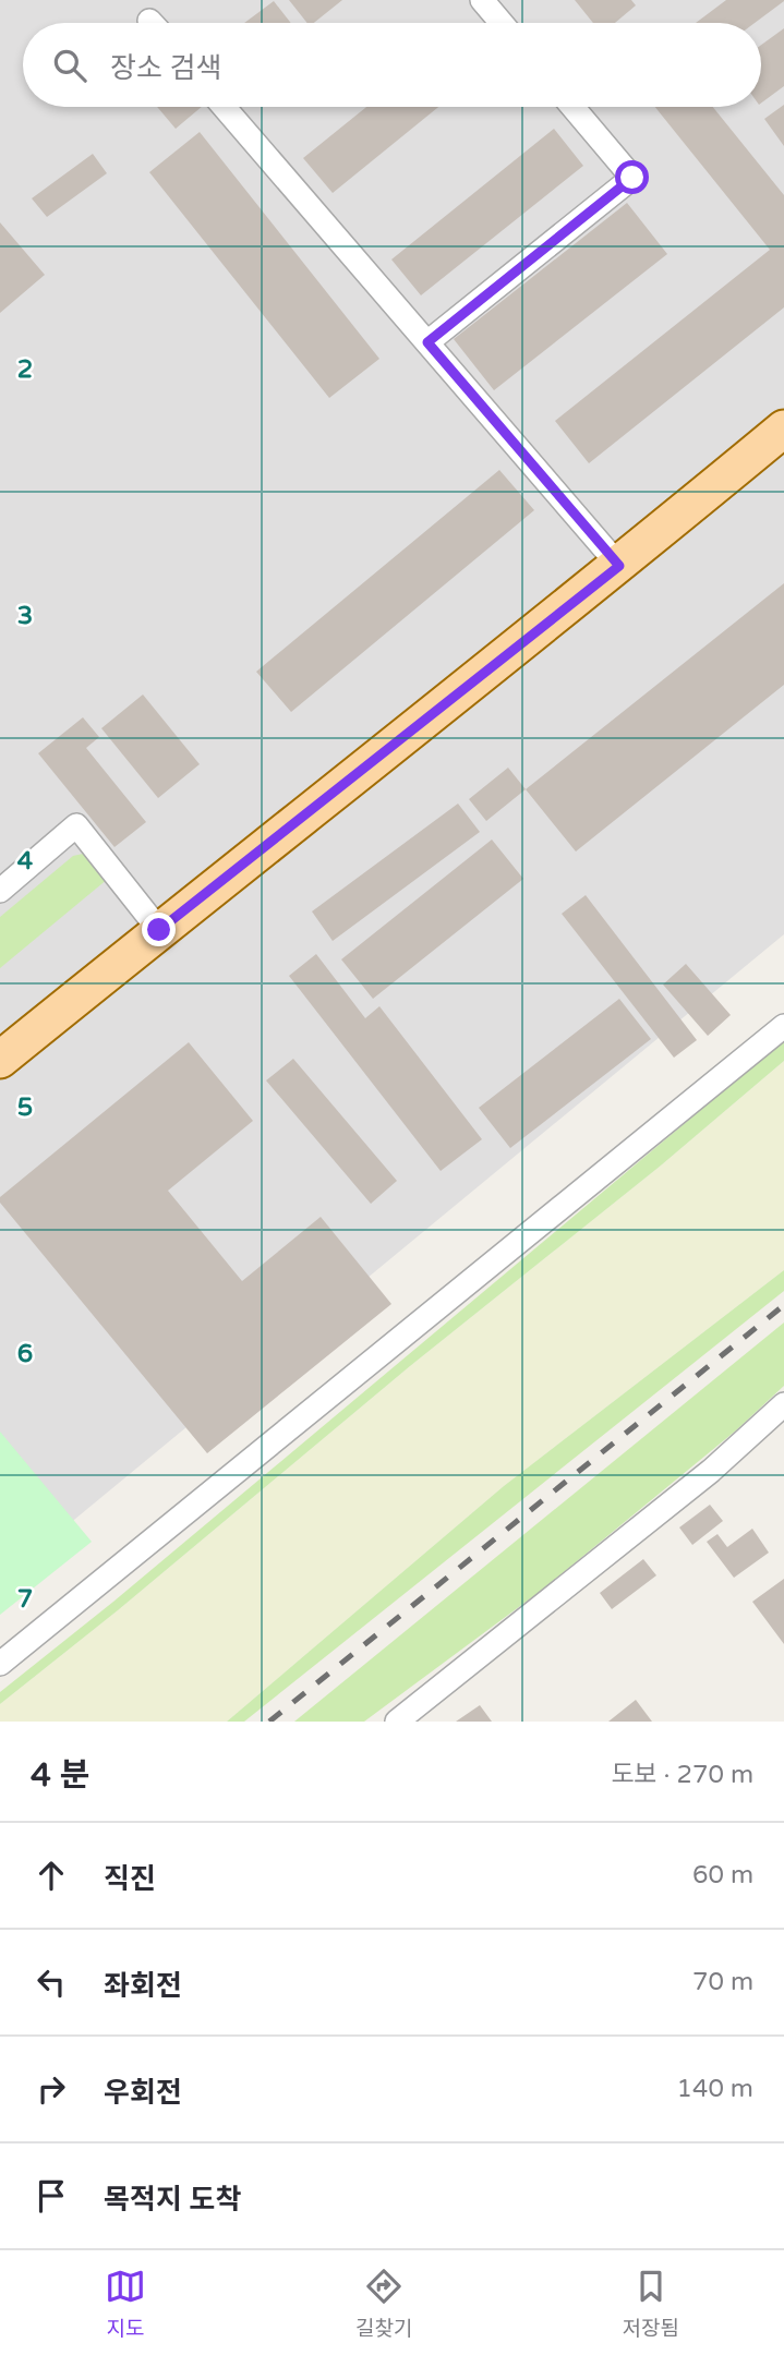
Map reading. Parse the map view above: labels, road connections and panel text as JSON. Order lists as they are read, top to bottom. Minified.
{"page":{"search":"장소 검색","heading":["4 분","도보 · 270 m"],"list":[["직진","60 m"],["좌회전","70 m"],["우회전","140 m"],"목적지 도착"],"nav":["지도","길찾기","저장됨"]},"grid":{"rows":["2","3","4","5","6","7"]}}
